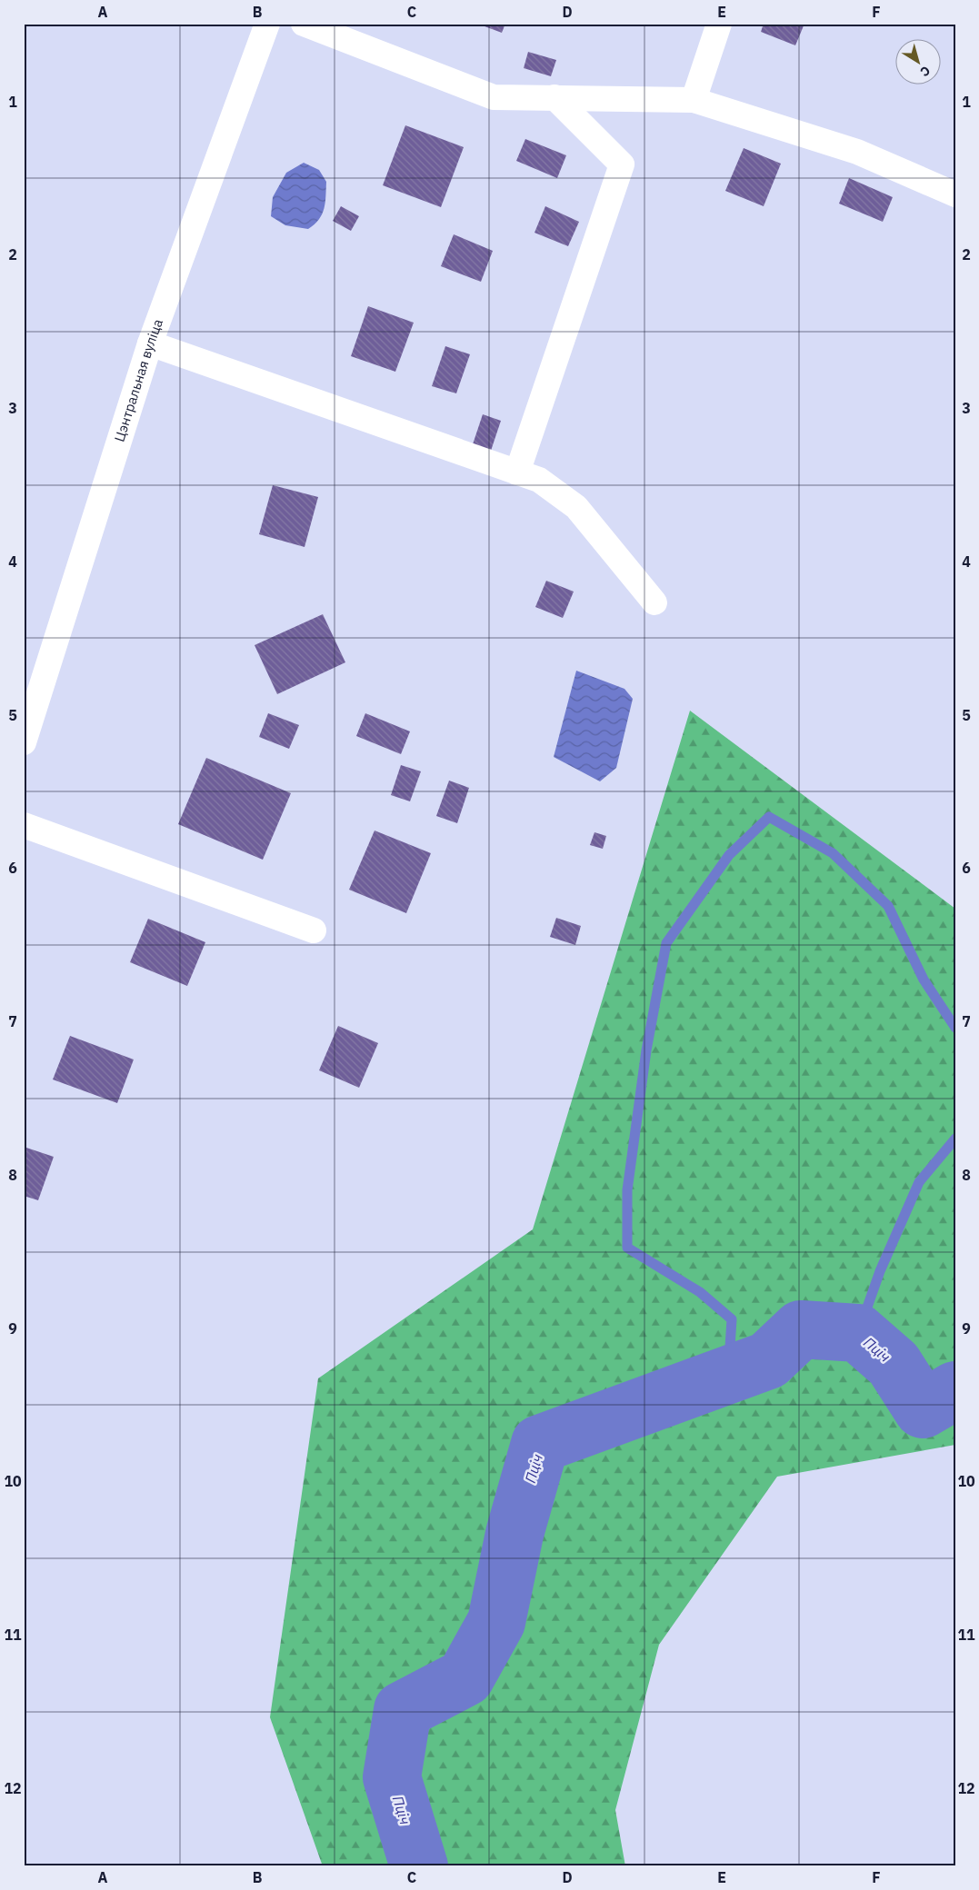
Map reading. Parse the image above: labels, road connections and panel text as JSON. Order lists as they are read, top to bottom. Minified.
{"streets":{"street":["Цэнтральная вуліца"]},"water":["Пціч"],"north":"bottom right","grid":{"columns":["A","B","C","D","E","F"],"rows":["1","2","3","4","5","6","7","8","9","10","11","12"]}}
